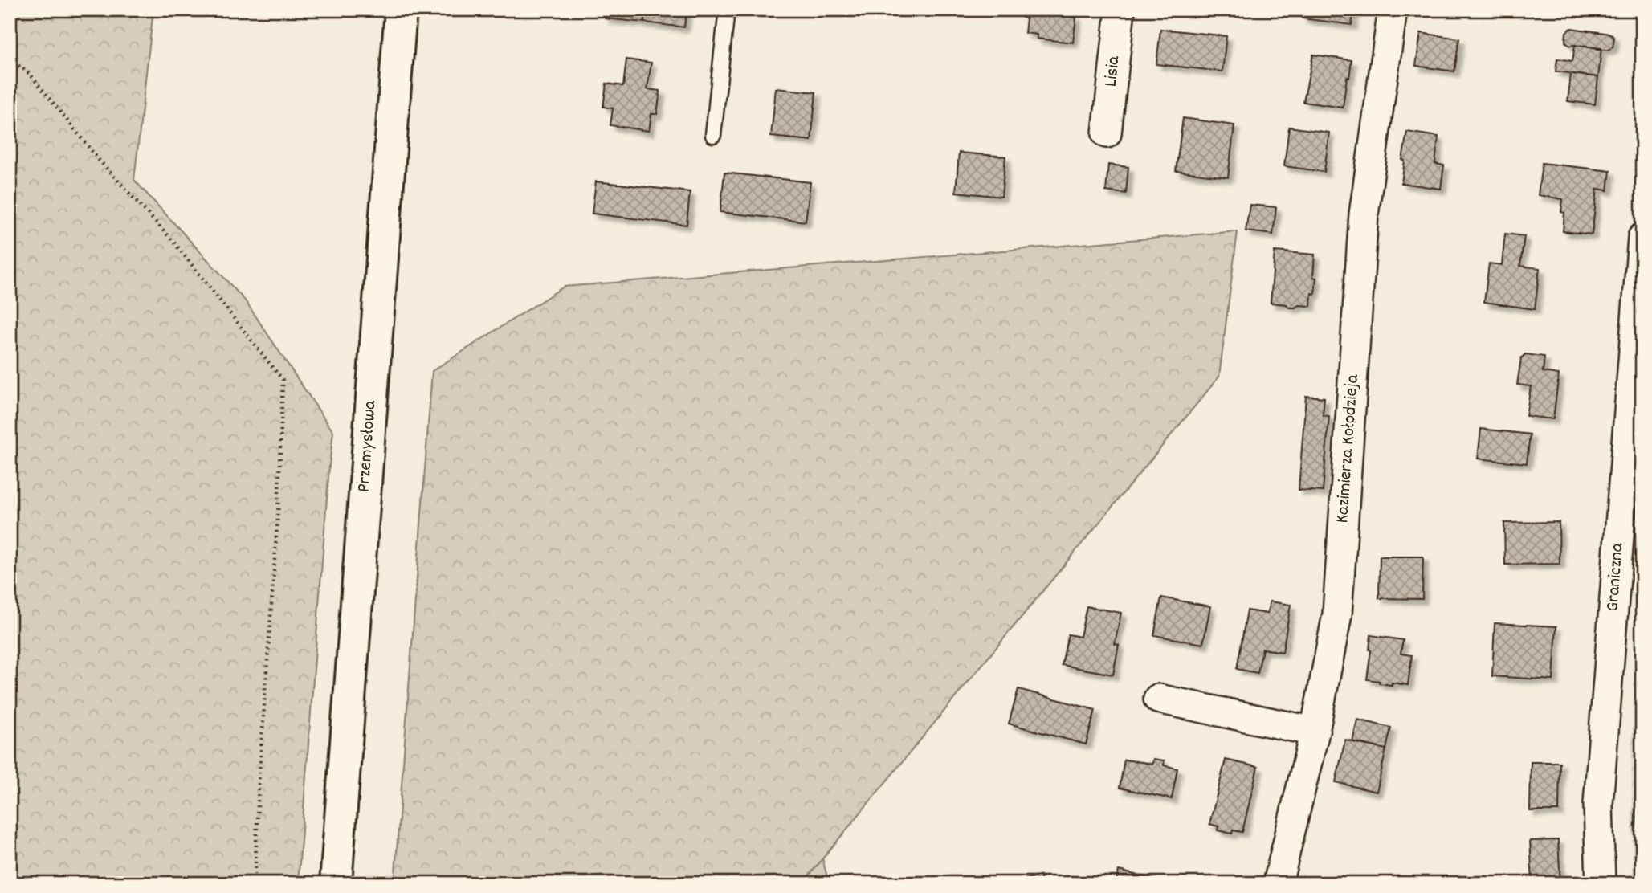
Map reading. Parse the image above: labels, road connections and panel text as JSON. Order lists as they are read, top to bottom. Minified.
{"streets":{"street":["Lisia","Przemysłowa","Kazimierza Kołodzieja","Graniczna"]}}
